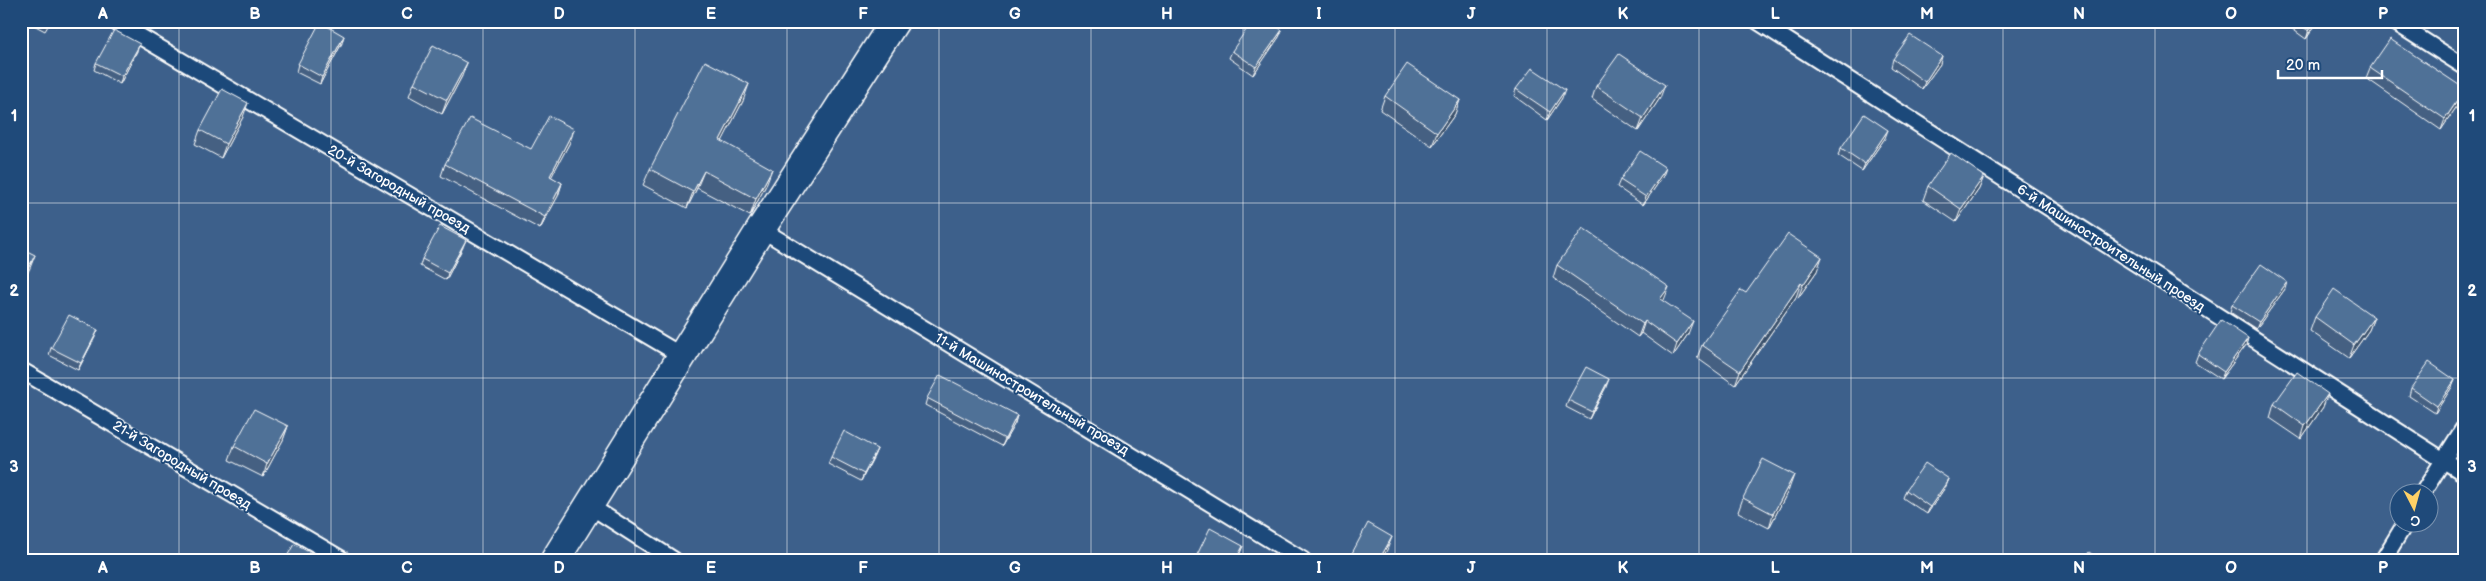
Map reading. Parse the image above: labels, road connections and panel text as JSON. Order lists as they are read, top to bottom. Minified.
{"streets":{"lane":["20-й Загородный проезд","6-й Машиностроительный проезд","11-й Машиностроительный проезд","21-й Загородный проезд"]},"scale_bar":"20 m","north":"bottom","grid":{"columns":["A","B","C","D","E","F","G","H","I","J","K","L","M","N","O","P"],"rows":["1","2","3"]}}
